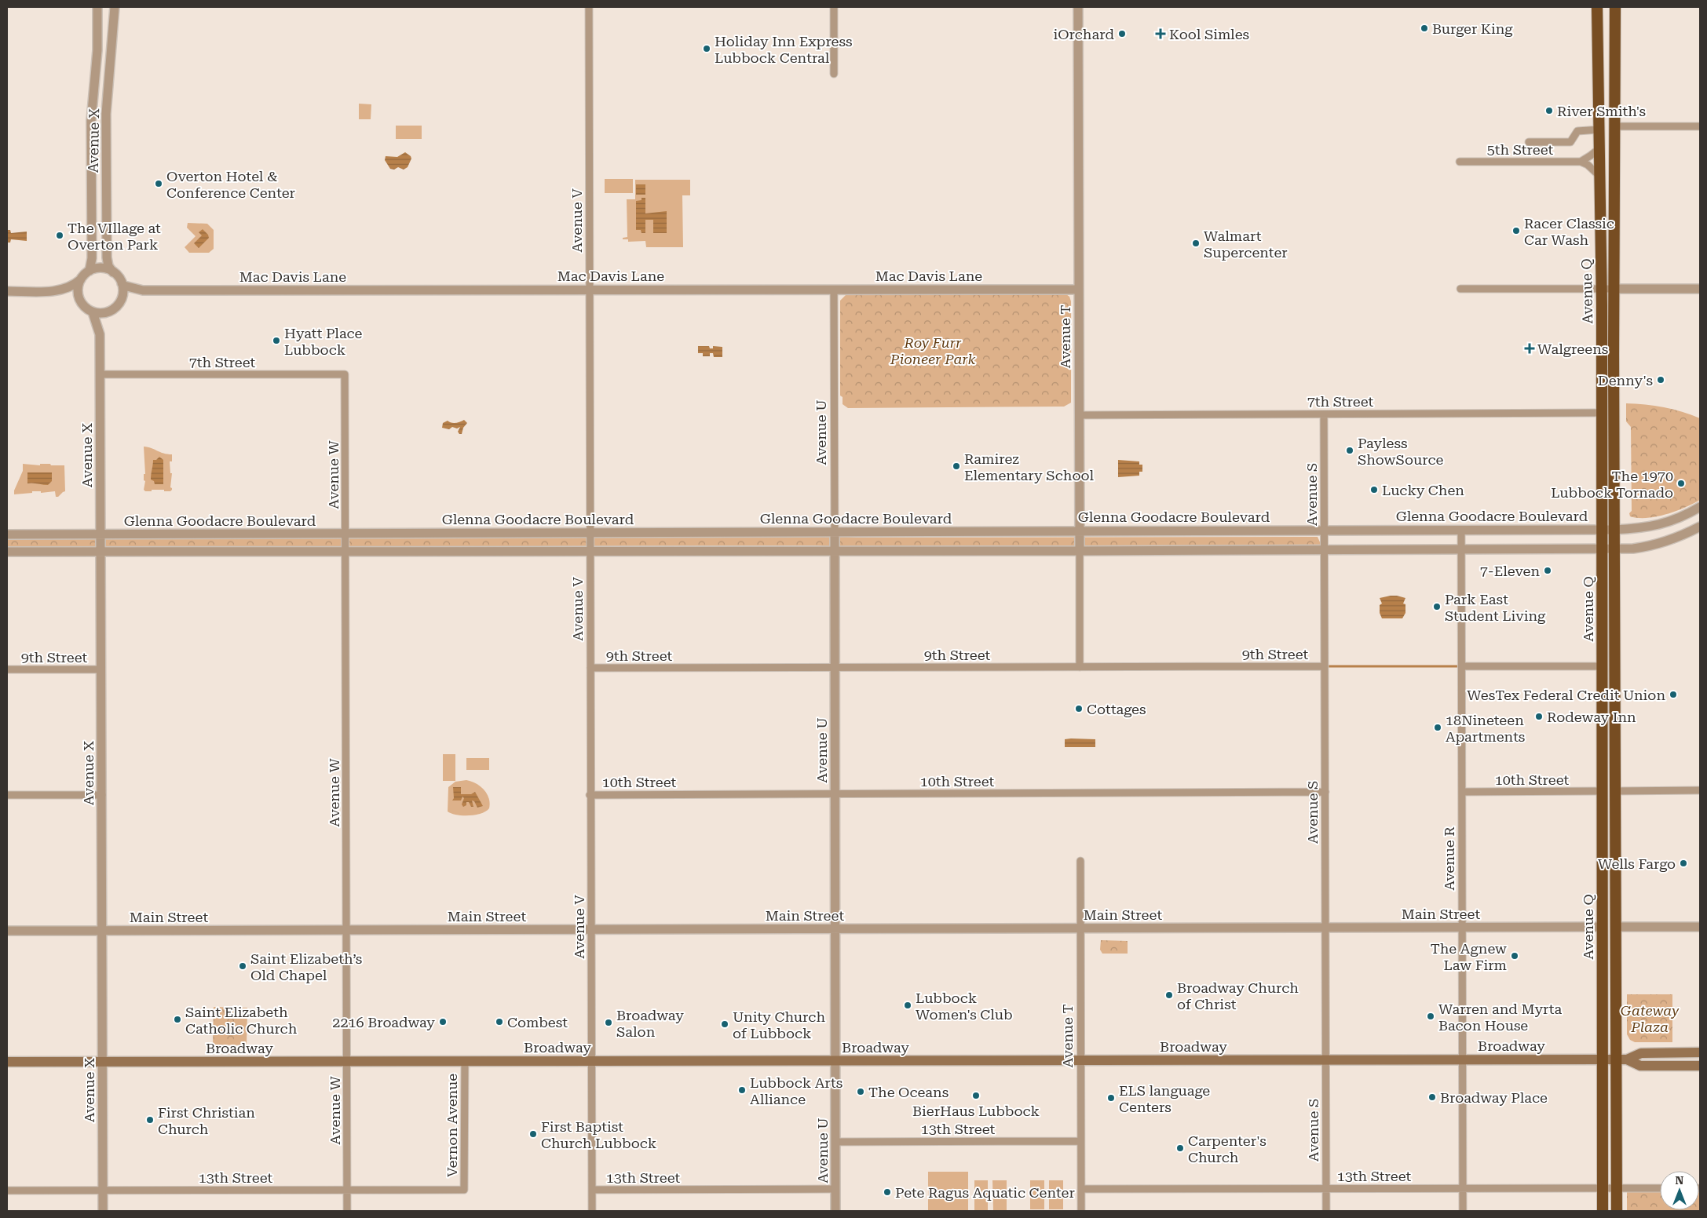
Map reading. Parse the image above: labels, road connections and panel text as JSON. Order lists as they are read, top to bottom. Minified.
{"streets":{"highway":["Avenue Q"],"main road":["Broadway"],"street":["Avenue X","5th Street","Avenue V","Mac Davis Lane","Avenue T","7th Street","Avenue U","Avenue W","Avenue S","Glenna Goodacre Boulevard","9th Street","10th Street","Avenue R","Main Street","Vernon Avenue","13th Street"]},"crossings":[["Avenue X","7th Street"],["Avenue X","Glenna Goodacre Boulevard"],["Avenue X","9th Street"],["Avenue X","Main Street"],["Avenue X","Broadway"],["Avenue X","13th Street"],["Avenue V","Mac Davis Lane"],["Avenue V","Glenna Goodacre Boulevard"],["Avenue V","9th Street"],["Avenue V","10th Street"],["Avenue V","Main Street"],["Avenue V","Broadway"],["Avenue V","13th Street"],["Mac Davis Lane","Avenue T"],["Mac Davis Lane","Avenue U"],["Avenue Q","7th Street"],["Avenue Q","Glenna Goodacre Boulevard"],["Avenue Q","10th Street"],["Avenue Q","Main Street"],["Avenue Q","Broadway"],["Avenue Q","13th Street"],["Avenue T","7th Street"],["Avenue T","Glenna Goodacre Boulevard"],["Avenue T","9th Street"],["Avenue T","Main Street"],["Avenue T","Broadway"],["Avenue T","13th Street"],["7th Street","Avenue W"],["7th Street","Avenue S"],["Avenue U","Glenna Goodacre Boulevard"],["Avenue U","9th Street"],["Avenue U","10th Street"],["Avenue U","Main Street"],["Avenue U","Broadway"],["Avenue U","13th Street"],["Avenue W","Glenna Goodacre Boulevard"],["Avenue W","Main Street"],["Avenue W","Broadway"],["Avenue W","13th Street"],["Avenue S","Glenna Goodacre Boulevard"],["Avenue S","9th Street"],["Avenue S","10th Street"],["Avenue S","Main Street"],["Avenue S","Broadway"],["Avenue S","13th Street"],["Glenna Goodacre Boulevard","Avenue R"],["10th Street","Avenue R"],["Avenue R","Main Street"],["Avenue R","Broadway"],["Avenue R","13th Street"],["Broadway","Vernon Avenue"],["Vernon Avenue","13th Street"]],"parks":["Roy Furr Pioneer Park","Gateway Plaza"],"places":{"other":["Burger King","iOrchard","Holiday Inn Express Lubbock Central","River Smith's","Overton Hotel & Conference Center","Racer Classic Car Wash","The VIllage at Overton Park","Walmart Supercenter","Hyatt Place Lubbock","Denny's","Payless ShowSource","Ramirez Elementary School","The 1970 Lubbock Tornado","Lucky Chen","7-Eleven","Park East Student Living","WesTex Federal Credit Union","Cottages","Rodeway Inn","18Nineteen Apartments","Wells Fargo","The Agnew Law Firm","Saint Elizabeth’s Old Chapel","Broadway Church of Christ","Lubbock Women's Club","Warren and Myrta Bacon House","Saint Elizabeth Catholic Church","2216 Broadway","Combest","Broadway Salon","Unity Church of Lubbock","Lubbock Arts Alliance","The Oceans","BierHaus Lubbock","Broadway Place","ELS language Centers","First Christian Church","First Baptist Church Lubbock","Carpenter's Church","Pete Ragus Aquatic Center"],"health":["Kool Simles","Walgreens"]},"north":"top"}
